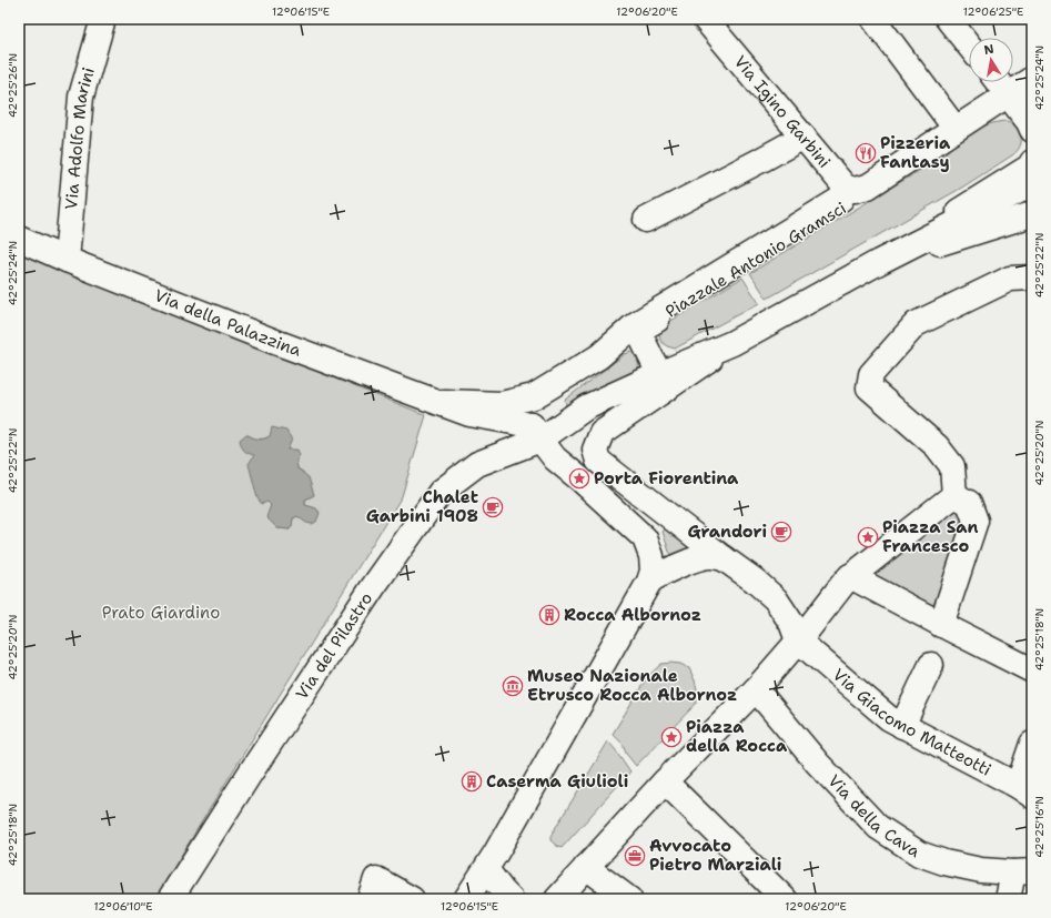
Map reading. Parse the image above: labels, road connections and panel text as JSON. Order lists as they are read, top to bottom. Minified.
{"streets":{"street":["Via Igino Garbini","Via Adolfo Marini","Piazzale Antonio Gramsci","Via della Palazzina","Via del Pilastro","Via Giacomo Matteotti","Via della Cava"]},"crossings":[["Via Igino Garbini","Piazzale Antonio Gramsci"],["Via Adolfo Marini","Via della Palazzina"],["Piazzale Antonio Gramsci","Via della Palazzina"],["Via della Palazzina","Via del Pilastro"]],"parks":["Prato Giardino"],"places":{"restaurant":["Pizzeria Fantasy"],"place":["Porta Fiorentina","Piazza San Francesco","Piazza della Rocca"],"cafe":["Chalet Garbini 1908","Grandori"],"building":["Rocca Albornoz","Caserma Giulioli"],"museum":["Museo Nazionale Etrusco Rocca Albornoz"],"office":["Avvocato Pietro Marziali"]},"north":"top","coordinates":["12°06'15\"E","12°06'20\"E","12°06'25\"E","42°25'24\"N","42°25'26\"N","42°25'22\"N","42°25'20\"N","42°25'18\"N","42°25'16\"N","12°06'10\"E"]}
